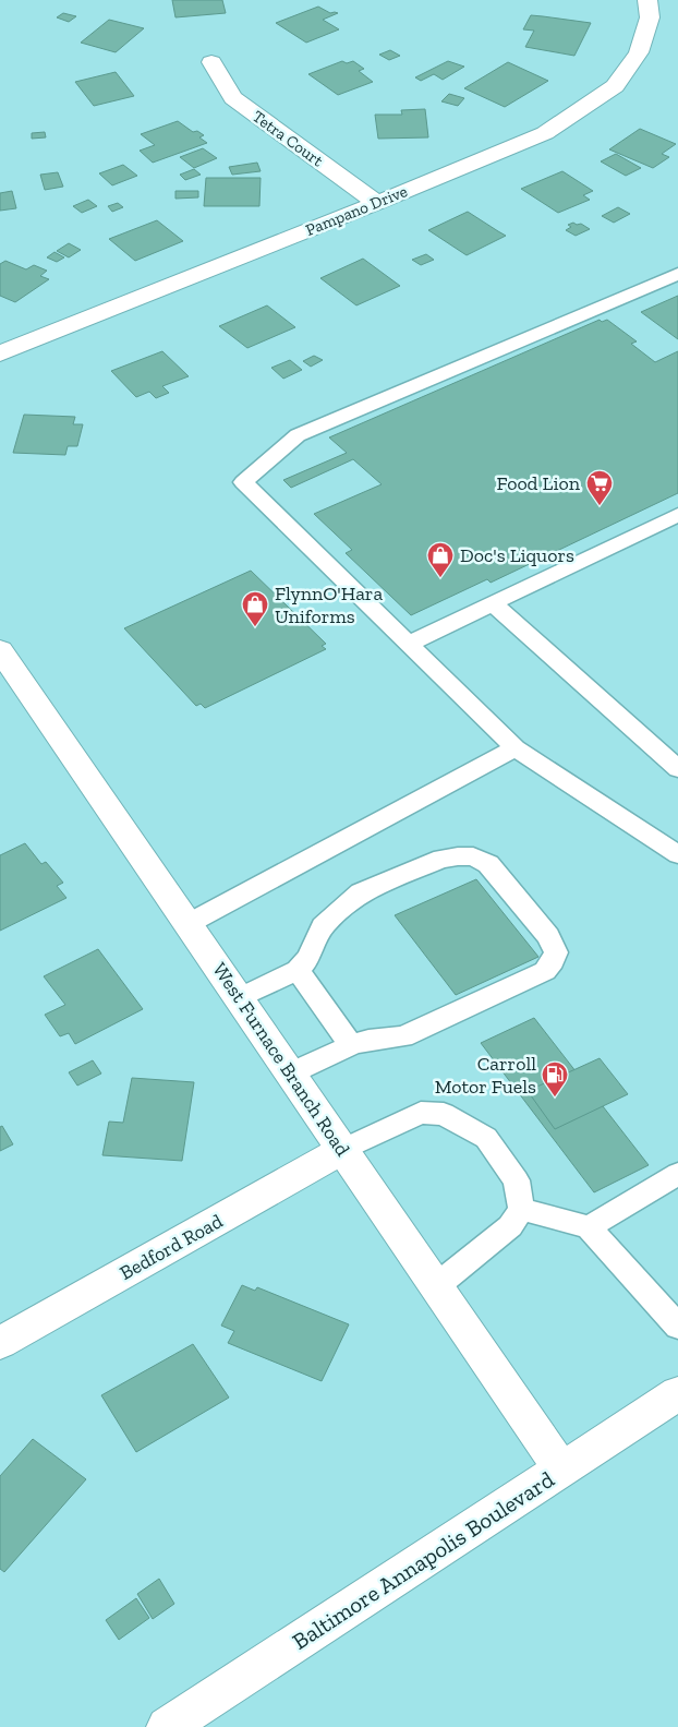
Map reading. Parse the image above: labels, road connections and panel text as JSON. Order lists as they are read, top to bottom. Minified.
{"streets":{"street":["Tetra Court","Pampano Drive","West Furnace Branch Road","Bedford Road","Baltimore Annapolis Boulevard"]},"crossings":[["Tetra Court","Pampano Drive"],["West Furnace Branch Road","Bedford Road"],["West Furnace Branch Road","Baltimore Annapolis Boulevard"]],"places":{"supermarket":["Food Lion"],"shop":["Doc's Liquors","FlynnO'Hara Uniforms"],"fuel station":["Carroll Motor Fuels"]}}
